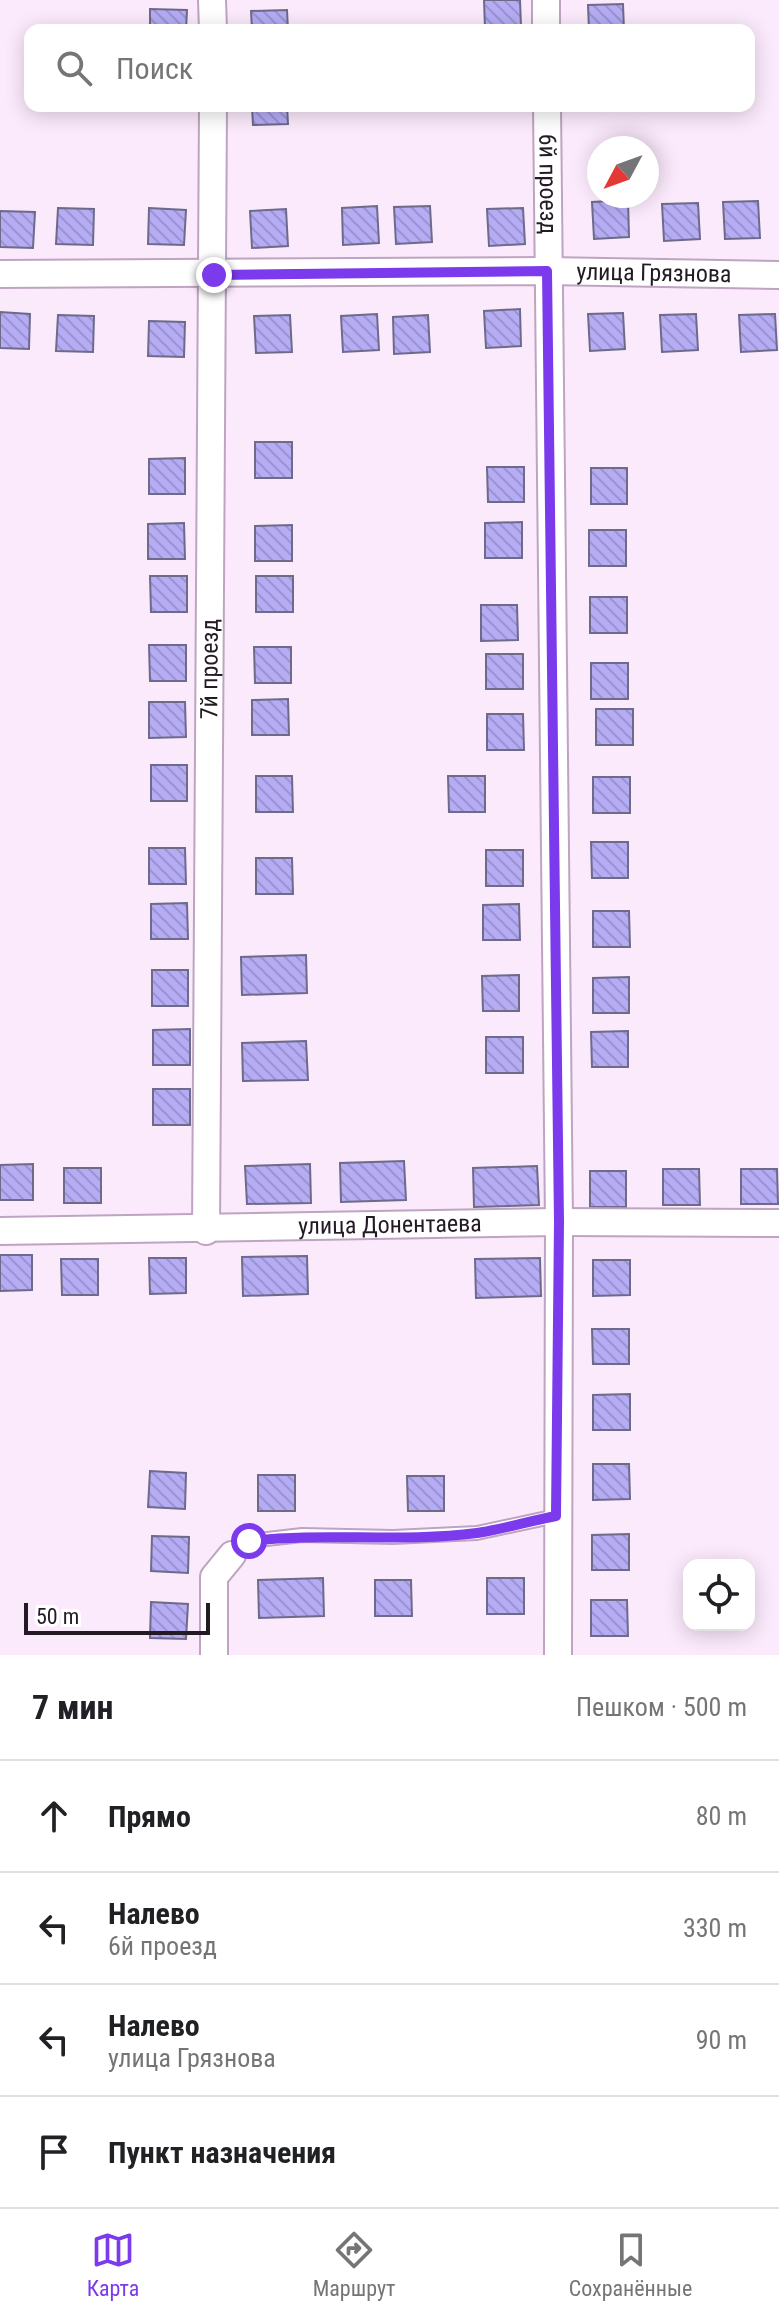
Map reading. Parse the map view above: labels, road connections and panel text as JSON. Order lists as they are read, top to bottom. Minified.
{"streets":{"street":["6й проезд","улица Грязнова","7й проезд","улица Донентаева"]},"crossings":[["6й проезд","улица Грязнова"],["6й проезд","улица Донентаева"],["улица Грязнова","7й проезд"],["7й проезд","улица Донентаева"]],"scale_bar":"50 m","north":"bottom left","page":{"search":"Поиск","scale":"50 m","heading":["7 мин","Пешком · 500 m"],"list":[["Прямо","80 m"],["Налево","6й проезд","330 m"],["Налево","улица Грязнова","90 m"],"Пункт назначения"],"nav":["Карта","Маршрут","Сохранённые"]}}
